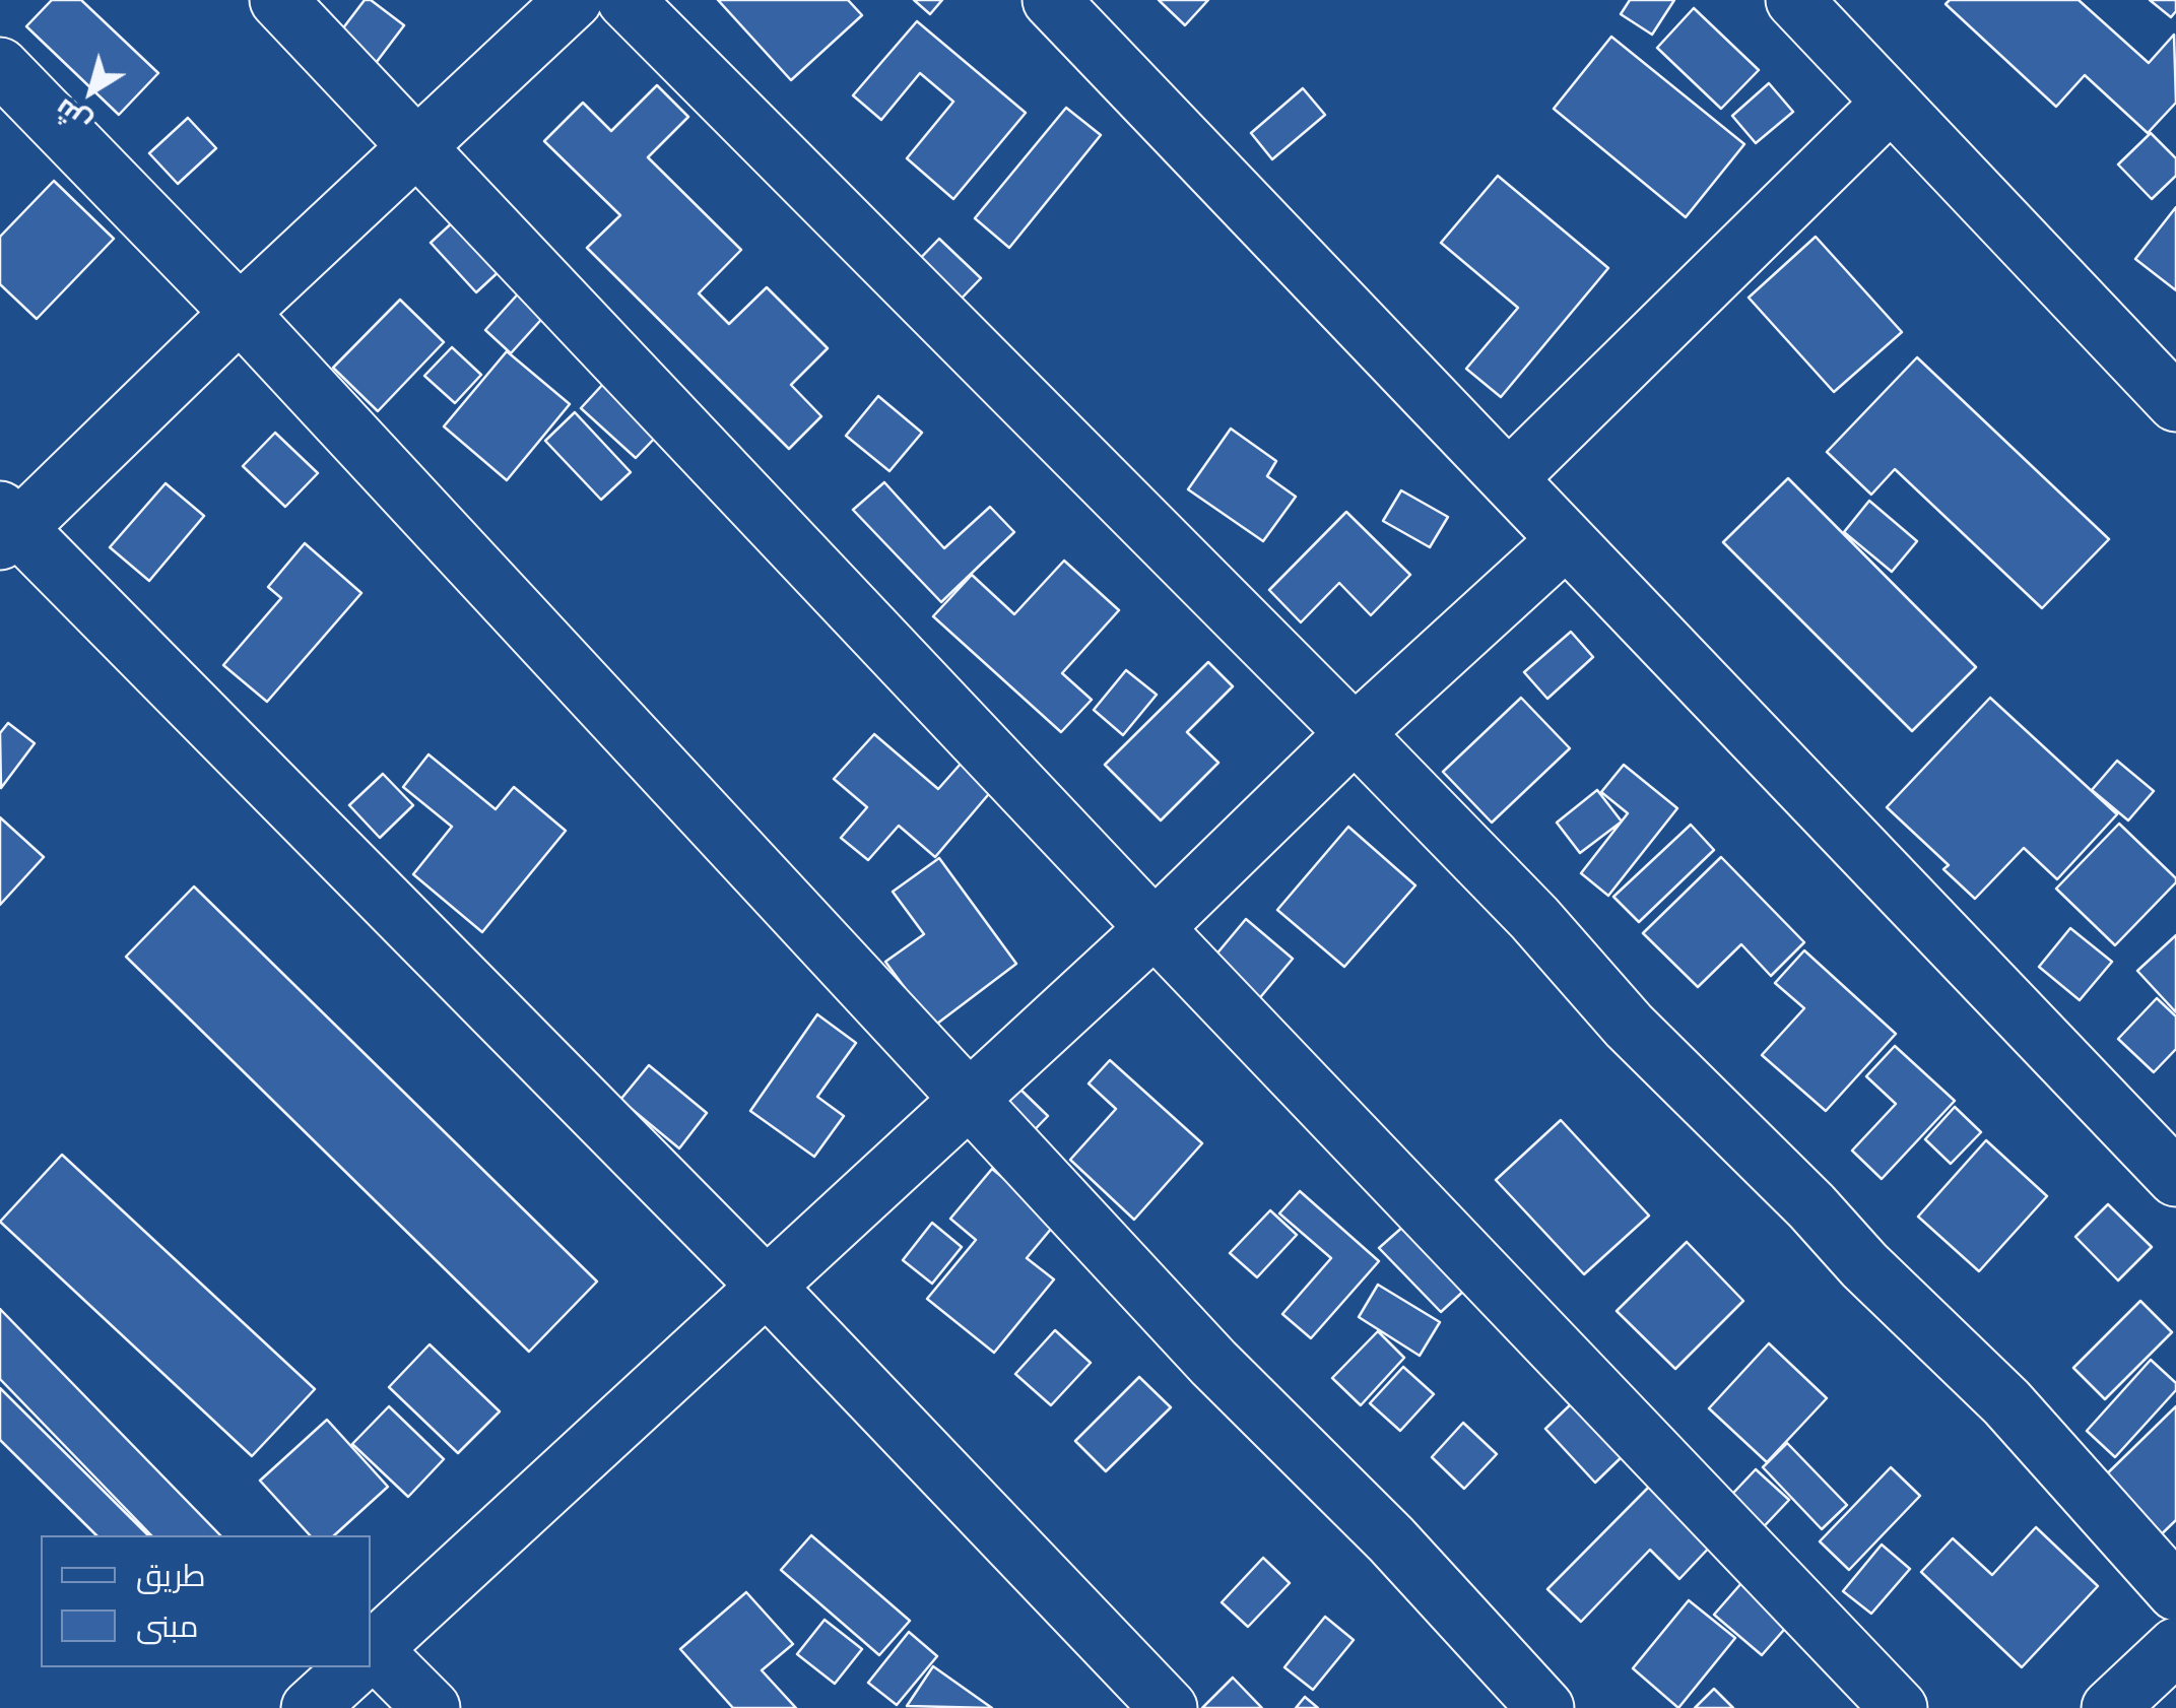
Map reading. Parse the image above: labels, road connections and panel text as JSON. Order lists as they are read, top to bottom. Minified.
{"legend":["طريق","مبنى"],"north":"bottom left"}
